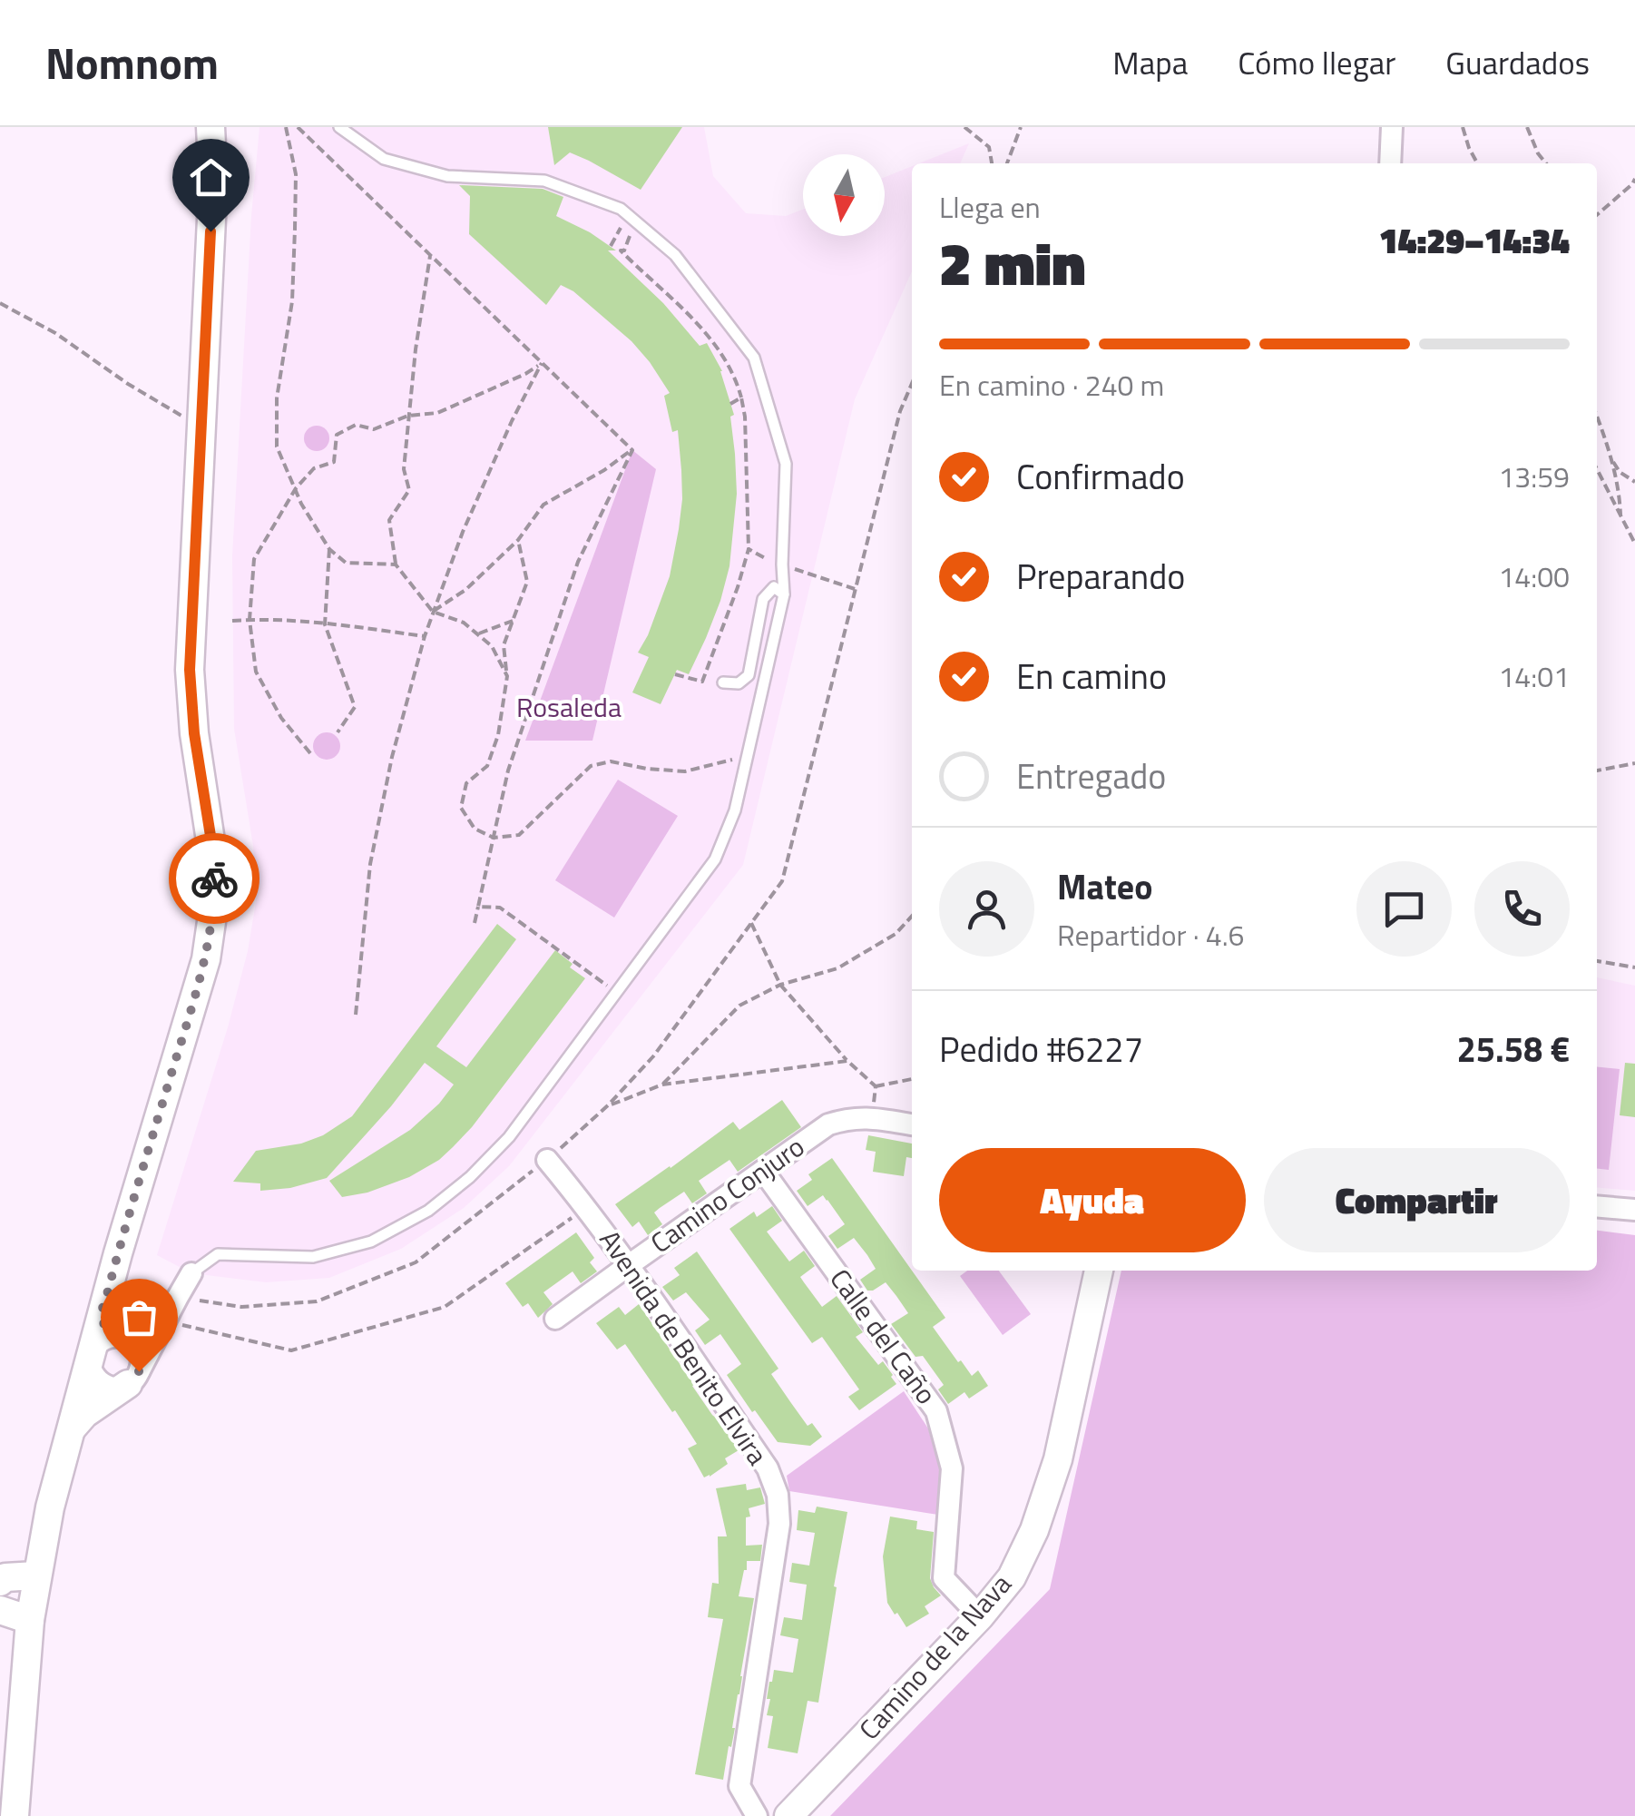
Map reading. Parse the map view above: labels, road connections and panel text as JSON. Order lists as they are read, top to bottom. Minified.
{"streets":{"street":["Camino Conjuro","Calle del Caño","Avenida de Benito Elvira","Camino de la Nava"]},"crossings":[["Camino Conjuro","Calle del Caño"],["Camino Conjuro","Avenida de Benito Elvira"],["Calle del Caño","Camino de la Nava"]],"parks":["Rosaleda"],"north":"bottom","page":{"header":"Nomnom","nav":["Mapa","Cómo llegar","Guardados"],"heading":["2 min","Llega en","14:29–14:34"],"panel":["Mateo","Repartidor · 4.6","Pedido #6227","25.58 €"],"bar":"En camino · 240 m","list":[["Confirmado","13:59"],["Preparando","14:00"],["En camino","14:01"],"Entregado"],"buttons":["Ayuda","Compartir"]}}
